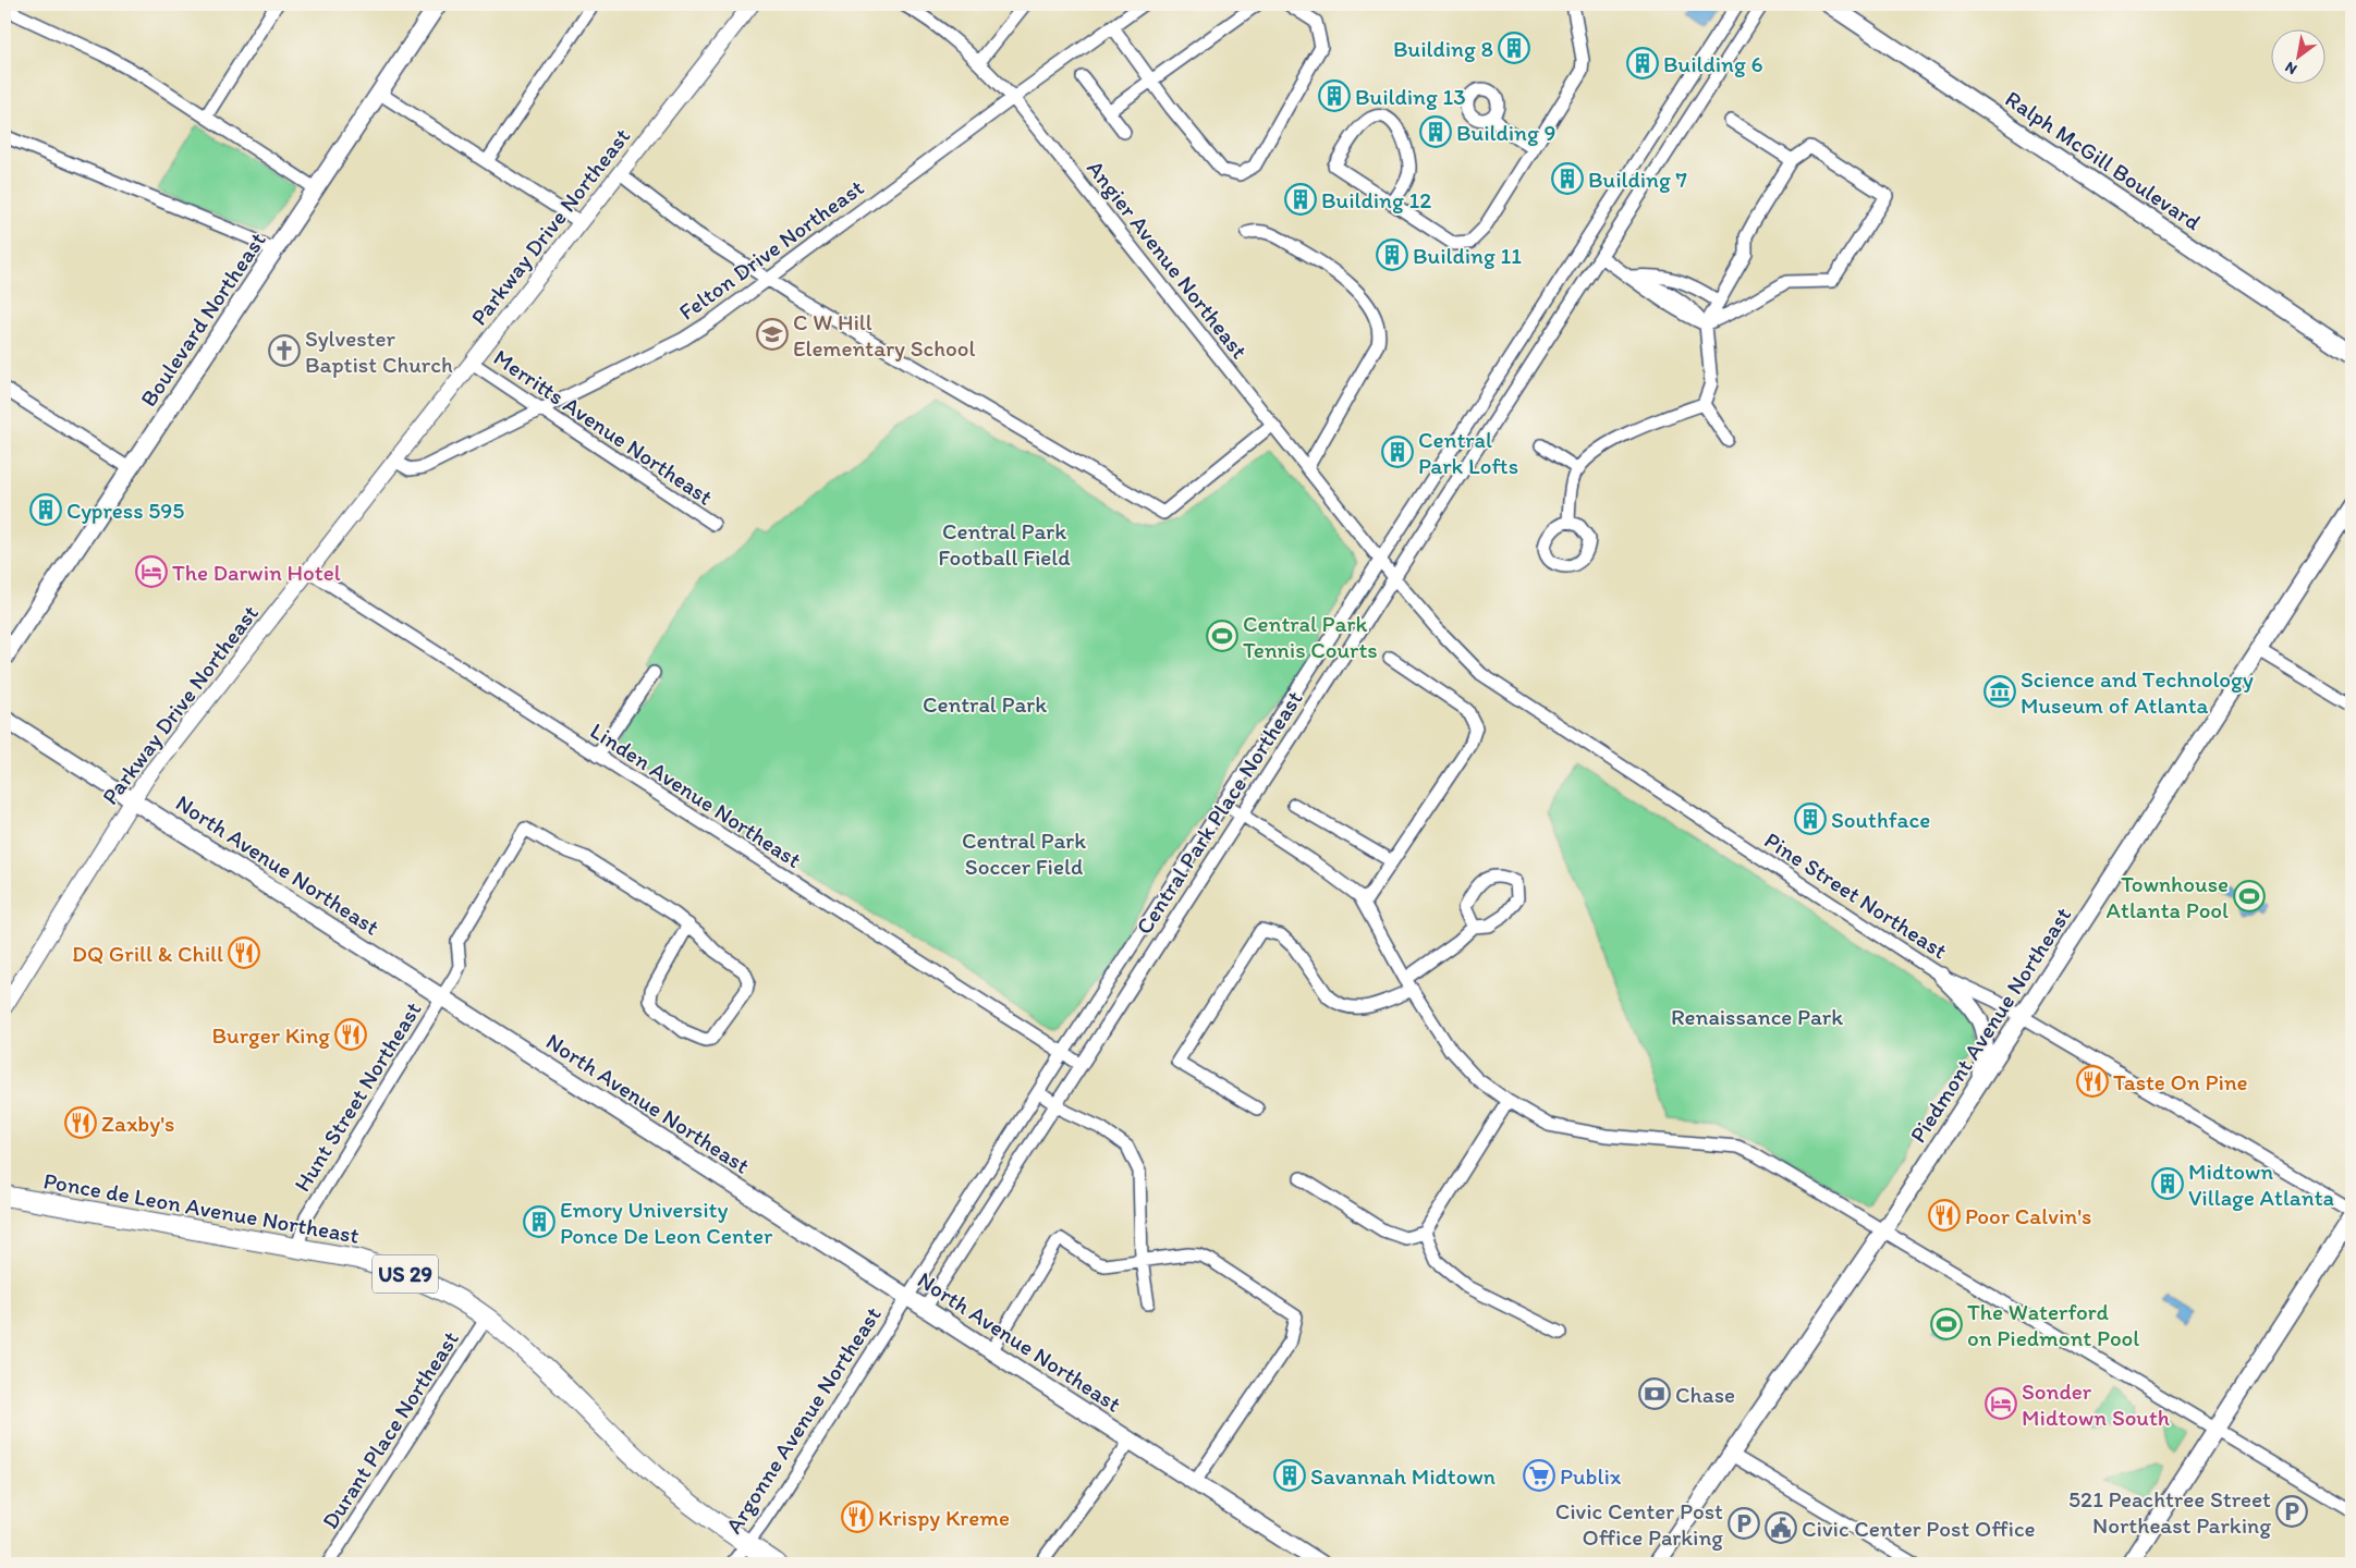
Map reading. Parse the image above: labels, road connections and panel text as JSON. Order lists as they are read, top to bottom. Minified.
{"streets":{"highway":["Ponce de Leon Avenue Northeast","US 29"],"main road":["Ralph McGill Boulevard","Boulevard Northeast","North Avenue Northeast","Piedmont Avenue Northeast"],"street":["Parkway Drive Northeast","Felton Drive Northeast","Angier Avenue Northeast","Merritts Avenue Northeast","Linden Avenue Northeast","Central Park Place Northeast","Pine Street Northeast","Hunt Street Northeast","Argonne Avenue Northeast","Durant Place Northeast"]},"crossings":[["Parkway Drive Northeast","Felton Drive Northeast"],["Parkway Drive Northeast","Merritts Avenue Northeast"],["Parkway Drive Northeast","Linden Avenue Northeast"],["Parkway Drive Northeast","North Avenue Northeast"],["Felton Drive Northeast","Angier Avenue Northeast"],["Felton Drive Northeast","Merritts Avenue Northeast"],["Angier Avenue Northeast","Central Park Place Northeast"],["Angier Avenue Northeast","Pine Street Northeast"],["Linden Avenue Northeast","Central Park Place Northeast"],["Central Park Place Northeast","North Avenue Northeast"],["Central Park Place Northeast","Pine Street Northeast"],["Central Park Place Northeast","Argonne Avenue Northeast"],["North Avenue Northeast","Hunt Street Northeast"],["North Avenue Northeast","Argonne Avenue Northeast"],["Pine Street Northeast","Piedmont Avenue Northeast"],["Hunt Street Northeast","Ponce de Leon Avenue Northeast"],["Ponce de Leon Avenue Northeast","Argonne Avenue Northeast"],["Ponce de Leon Avenue Northeast","Durant Place Northeast"]],"parks":["Central Park Football Field","Central Park","Central Park Soccer Field","Renaissance Park"],"places":{"building":["Building 8","Building 6","Building 13","Building 9","Building 7","Building 12","Building 11","Central Park Lofts","Cypress 595","Southface","Midtown Village Atlanta","Emory University Ponce De Leon Center","Savannah Midtown"],"school or university":["C W Hill Elementary School"],"church":["Sylvester Baptist Church"],"hotel":["The Darwin Hotel","Sonder Midtown South"],"sports":["Central Park Tennis Courts","Townhouse Atlanta Pool","The Waterford on Piedmont Pool"],"museum":["Science and Technology Museum of Atlanta"],"restaurant":["DQ Grill & Chill","Burger King","Taste On Pine","Zaxby's","Poor Calvin's","Krispy Kreme"],"bank":["Chase"],"supermarket":["Publix"],"parking":["521 Peachtree Street Northeast Parking","Civic Center Post Office Parking"],"public building":["Civic Center Post Office"]},"north":"bottom left"}
